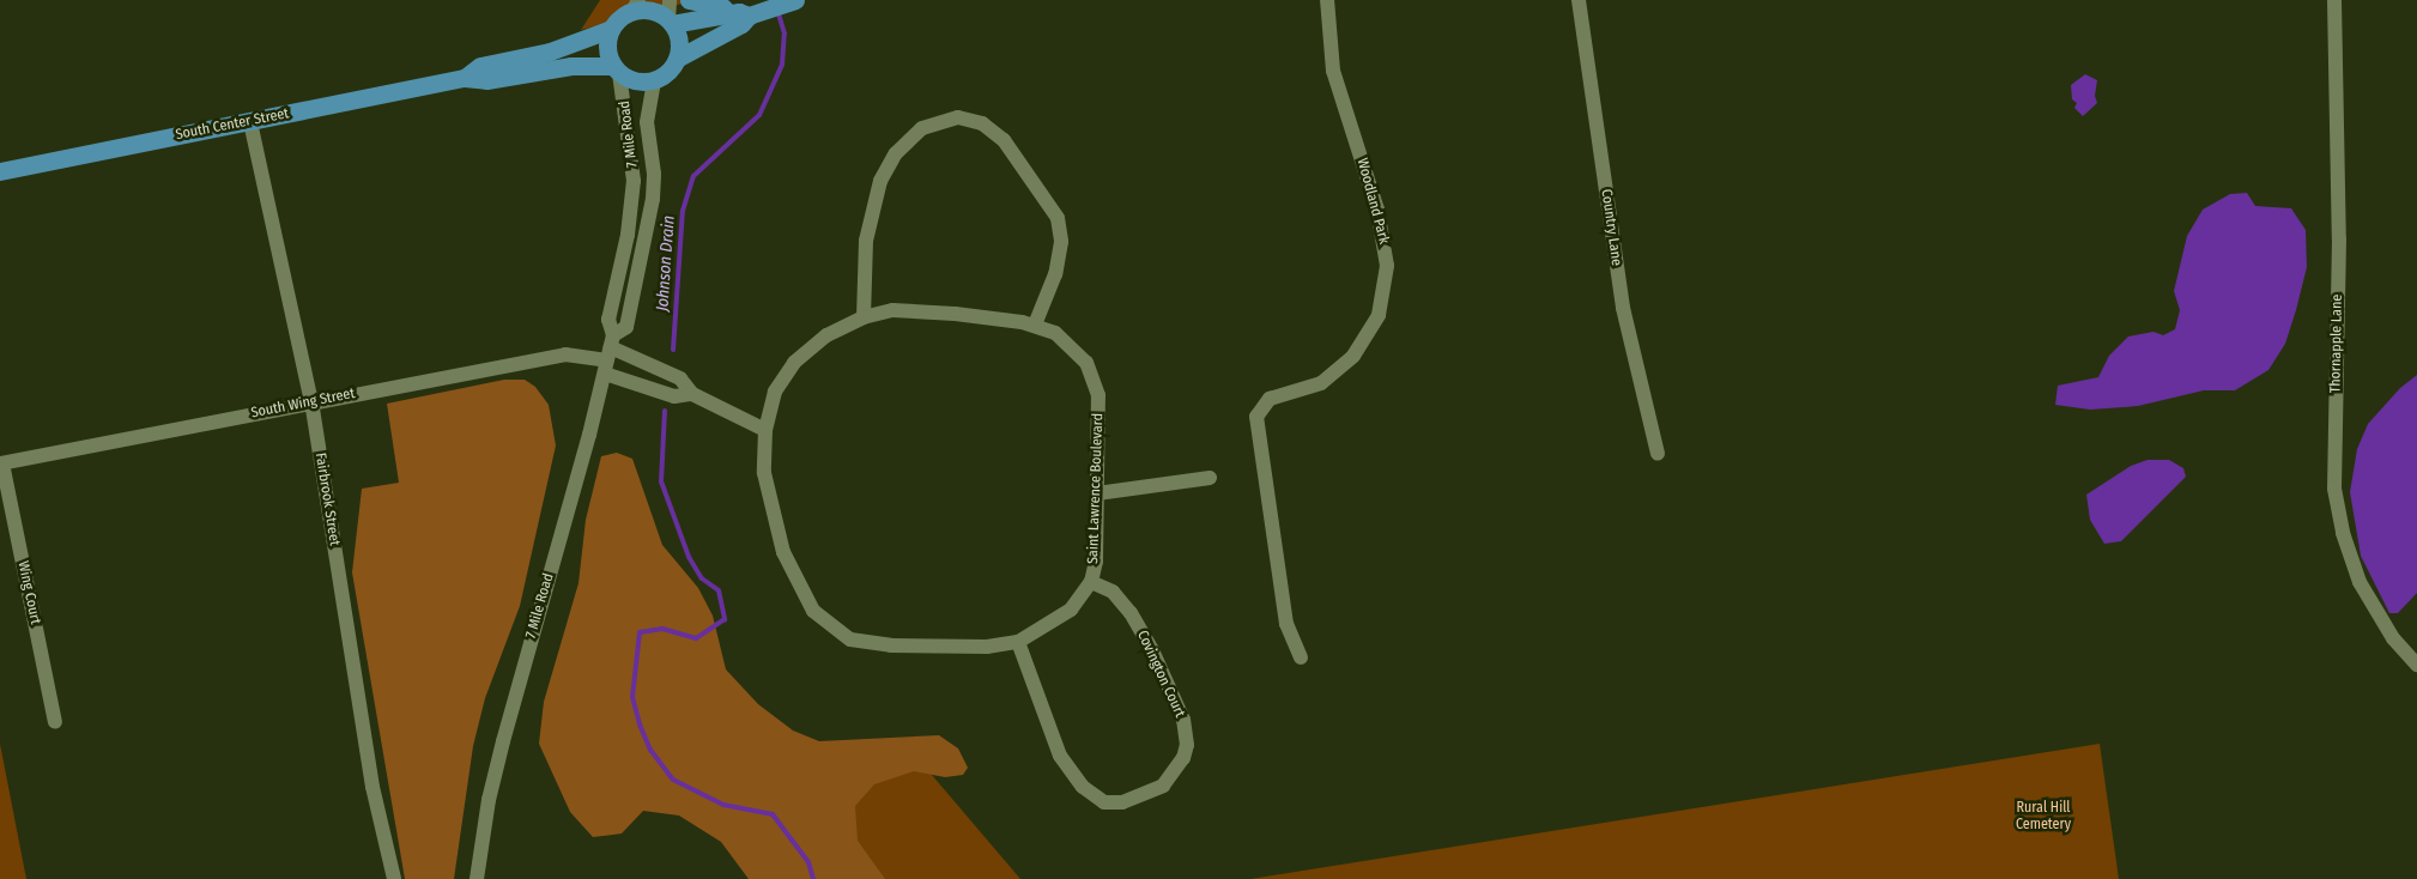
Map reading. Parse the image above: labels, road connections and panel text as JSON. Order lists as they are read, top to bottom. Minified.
{"streets":{"main road":["South Center Street"],"street":["7 Mile Road","Woodland Park","Country Lane","Thornapple Lane","South Wing Street","Saint Lawrence Boulevard","Fairbrook Street","Wing Court","Covington Court"]},"crossings":[["South Center Street","7 Mile Road"],["South Center Street","Fairbrook Street"],["7 Mile Road","South Wing Street"],["South Wing Street","Fairbrook Street"],["South Wing Street","Wing Court"],["Saint Lawrence Boulevard","Covington Court"]],"water":["Johnson Drain"],"parks":["Rural Hill Cemetery"]}
